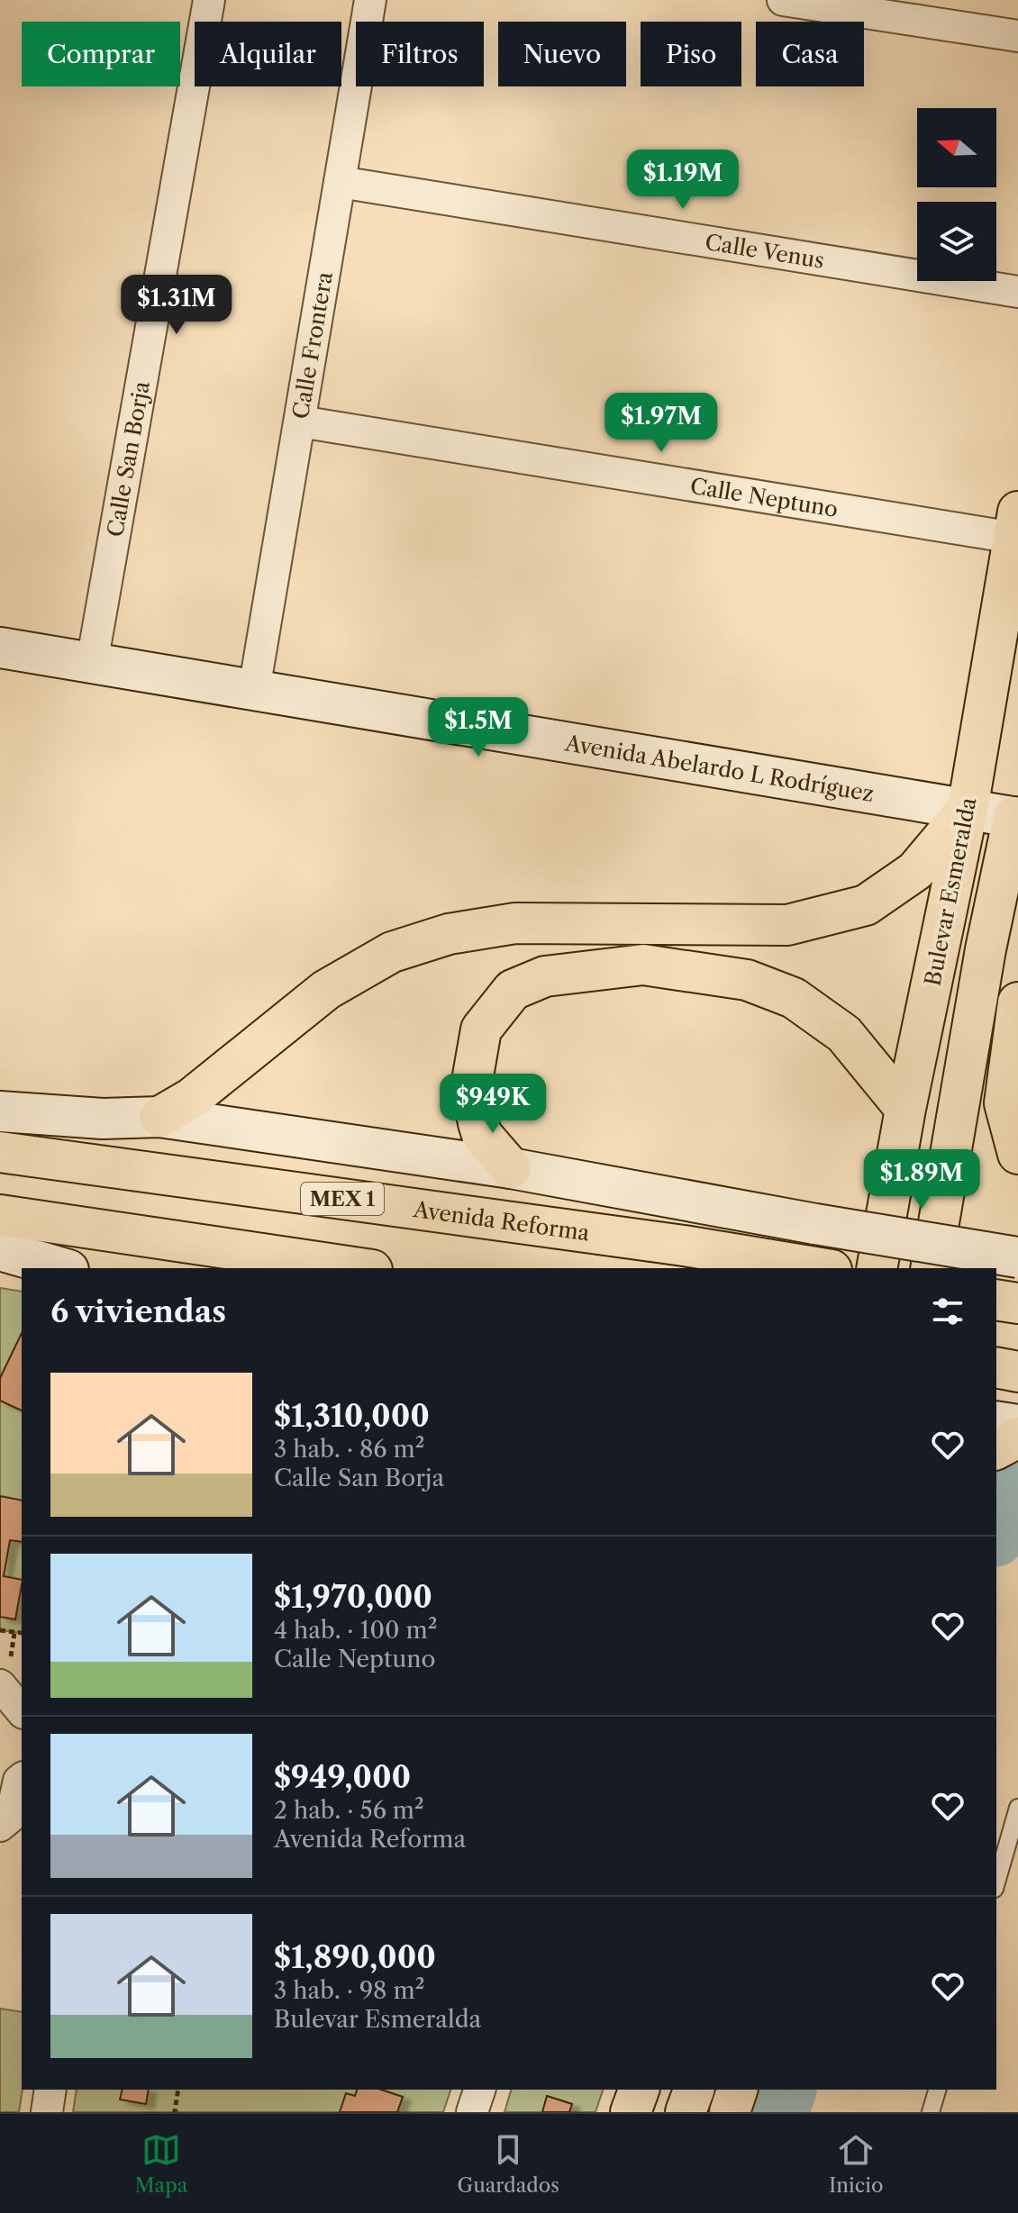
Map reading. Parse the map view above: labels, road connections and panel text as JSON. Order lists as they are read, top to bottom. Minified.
{"streets":{"main road":["Bulevar Esmeralda","MEX 1","Avenida Reforma"],"street":["Calle Venus","Calle Frontera","Calle San Borja","Calle Neptuno","Avenida Abelardo L Rodríguez"]},"crossings":[["Calle Venus","Calle Frontera"],["Calle Frontera","Calle Neptuno"],["Calle Frontera","Avenida Abelardo L Rodríguez"],["Calle San Borja","Avenida Abelardo L Rodríguez"],["Calle Neptuno","Bulevar Esmeralda"],["Avenida Abelardo L Rodríguez","Bulevar Esmeralda"]],"north":"left","page":{"chip":["Comprar","Alquilar","Filtros","Nuevo","Piso","Casa"],"price":["$1.19M","$1.31M","$1.97M","$1.5M","$949K","$1.89M"],"heading":"6 viviendas","list":[{"name":"$1,310,000","note":"3 hab. · 86 m² · Calle San Borja"},{"name":"$1,970,000","note":"4 hab. · 100 m² · Calle Neptuno"},{"name":"$949,000","note":"2 hab. · 56 m² · Avenida Reforma"},{"name":"$1,890,000","note":"3 hab. · 98 m² · Bulevar Esmeralda"}],"tabs":["Mapa","Guardados","Inicio"]}}
